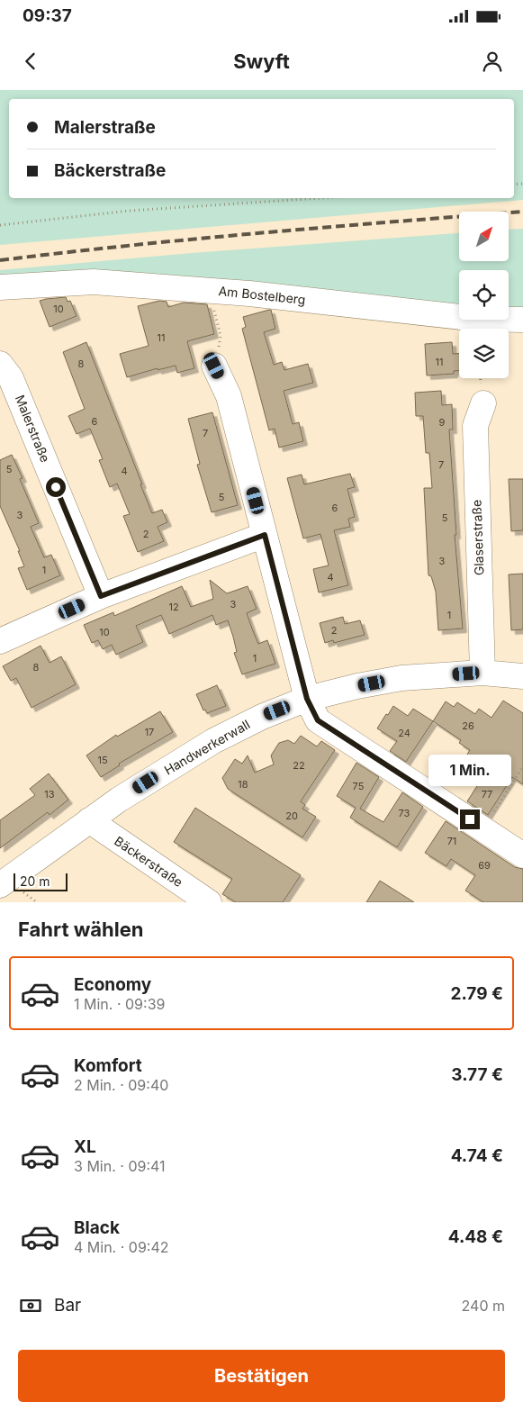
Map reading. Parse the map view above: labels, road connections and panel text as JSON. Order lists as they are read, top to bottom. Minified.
{"streets":{"street":["Am Bostelberg","Malerstraße","Glaserstraße","Handwerkerwall","Bäckerstraße"]},"crossings":[["Glaserstraße","Handwerkerwall"],["Handwerkerwall","Bäckerstraße"]],"house_numbers":["10","11","11","8","6","9","7","7","5","4","5","6","3","5","2","3","1","4","3","12","1","2","10","1","8","26","17","24","15","22","18","75","13","77","73","20","71","69"],"scale_bar":"20 m","north":"top right","page":{"status":"09:37","header":"Swyft","banner":["Malerstraße","Bäckerstraße"],"bubble":"1 Min.","scale":"20 m","heading":"Fahrt wählen","list":[{"name":"Economy","note":"1 Min. · 09:39","value":"2.79 €"},{"name":"Komfort","note":"2 Min. · 09:40","value":"3.77 €"},{"name":"XL","note":"3 Min. · 09:41","value":"4.74 €"},{"name":"Black","note":"4 Min. · 09:42","value":"4.48 €"}],"pay":["Bar","240 m"],"buttons":"Bestätigen"}}
